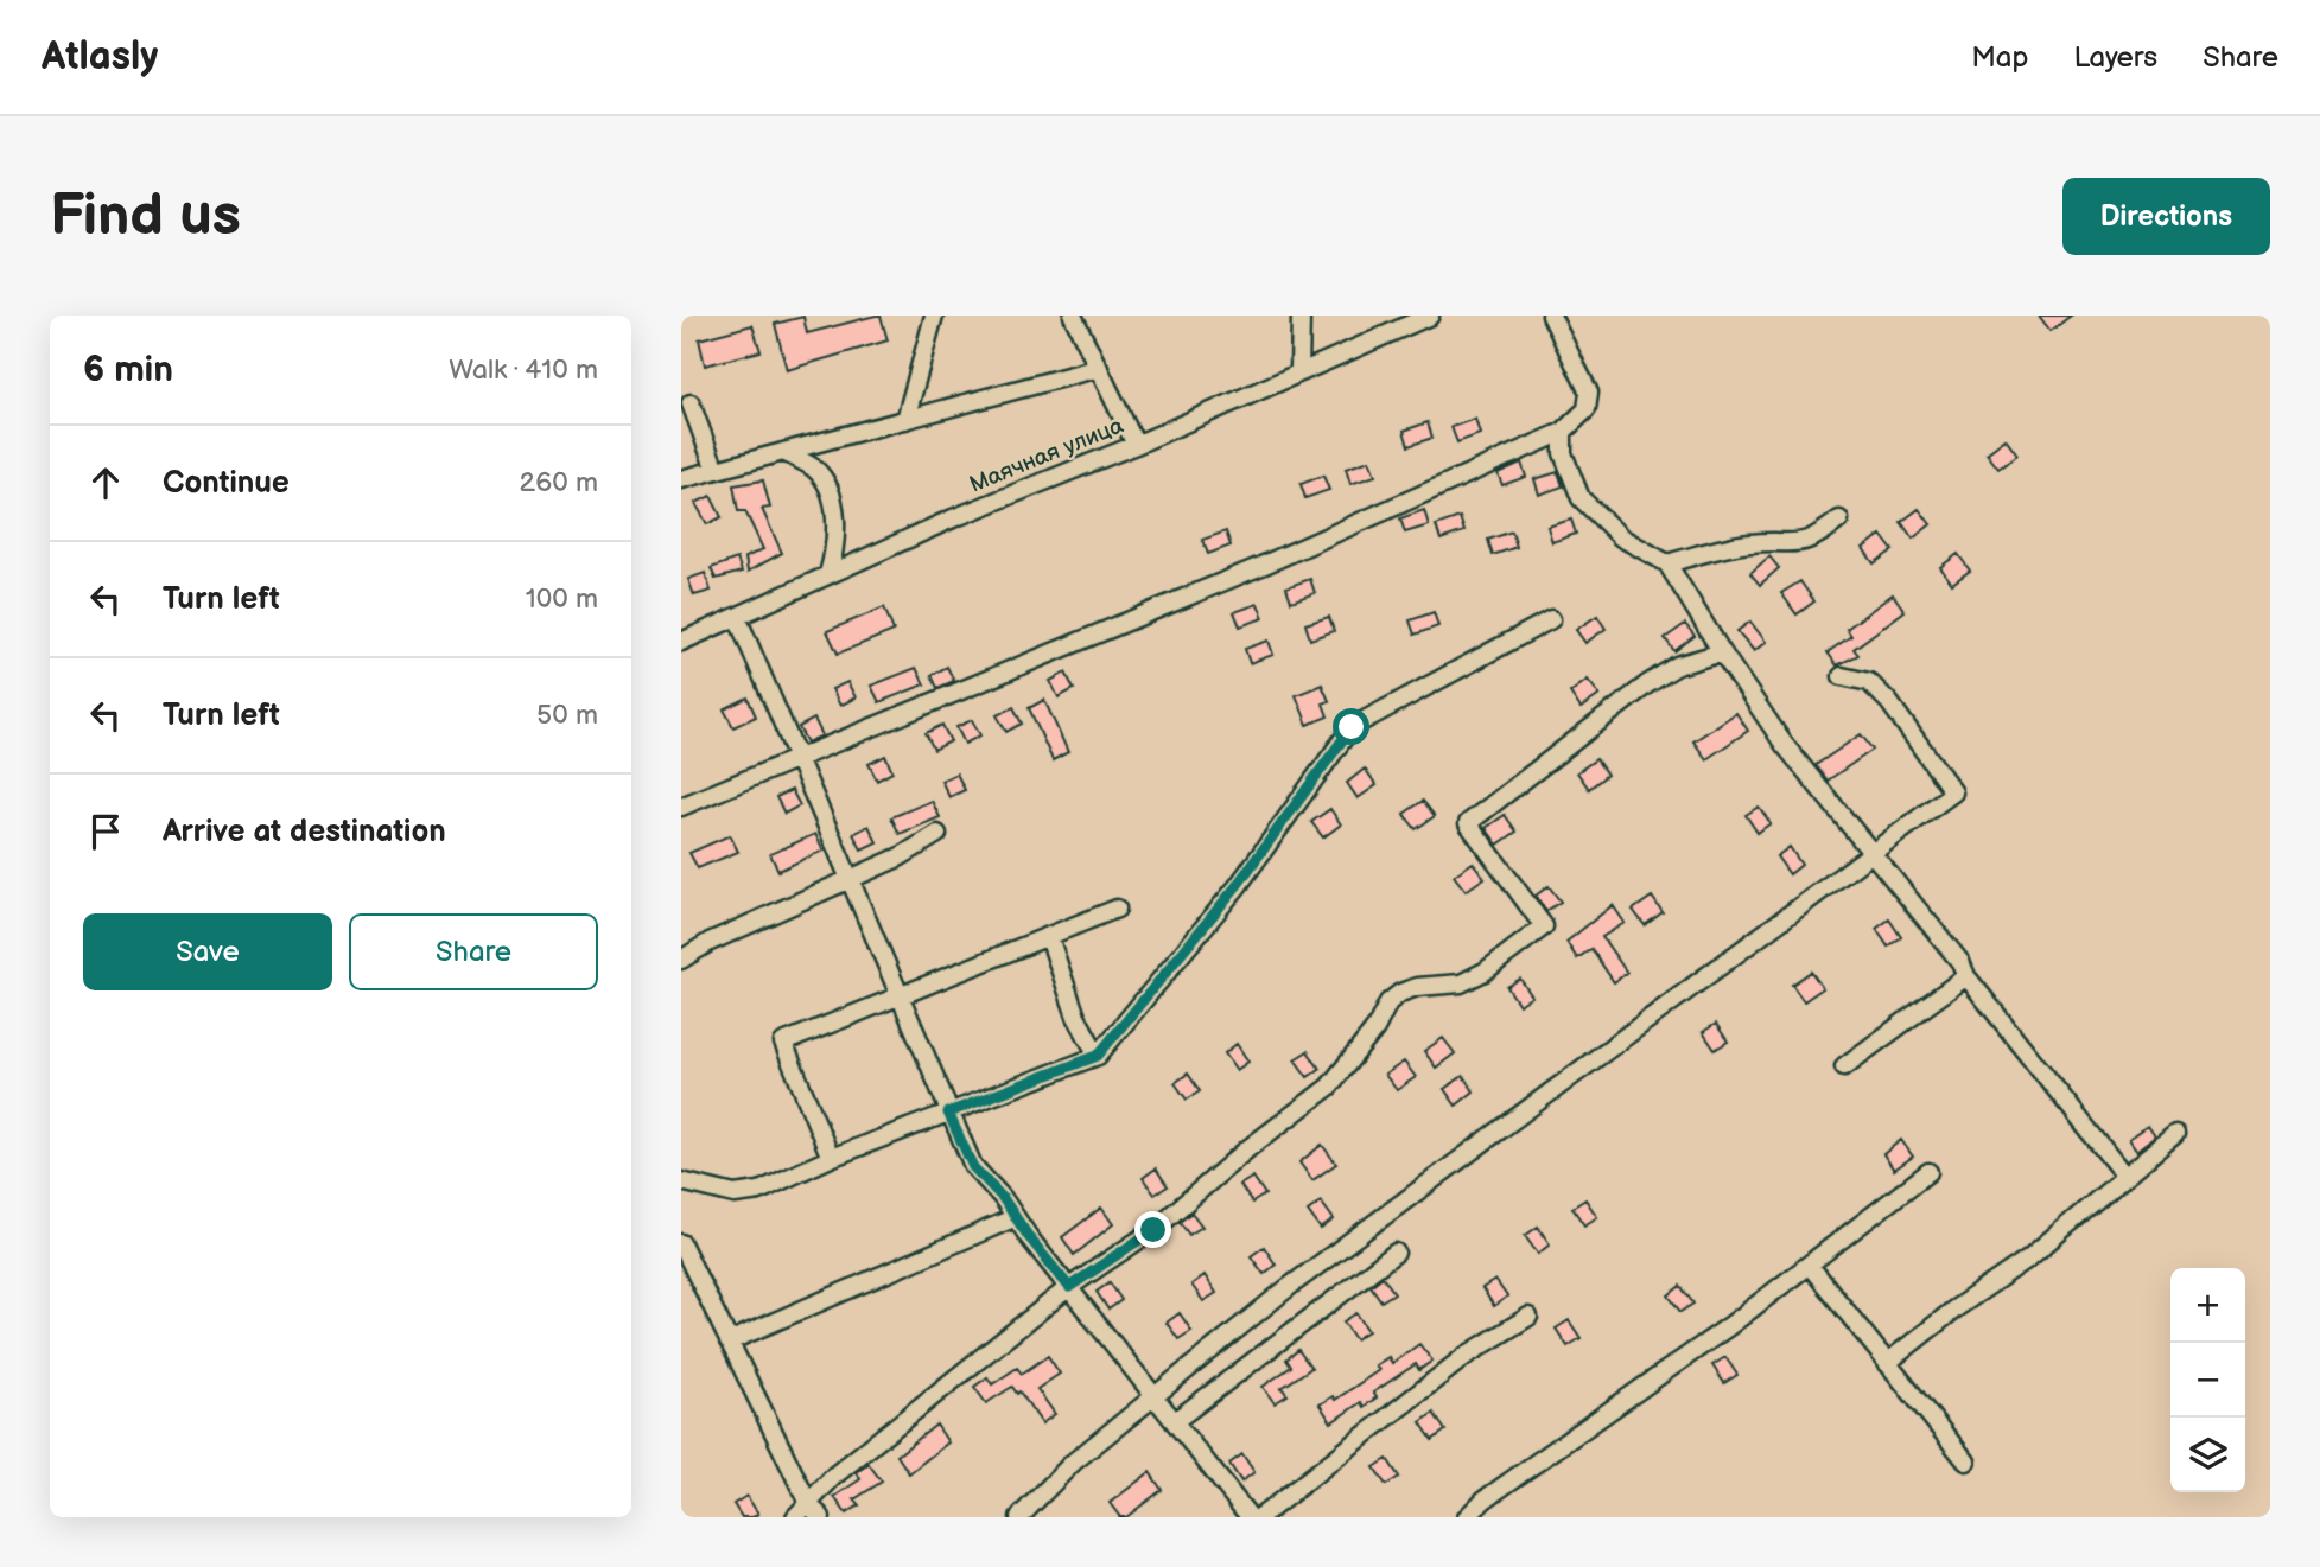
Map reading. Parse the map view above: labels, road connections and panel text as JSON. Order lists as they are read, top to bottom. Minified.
{"streets":{"street":["Маячная улица"]},"page":{"header":"Atlasly","nav":["Map","Layers","Share"],"buttons":["Directions",["Save","Share"]],"title":"Find us","heading":["6 min","Walk · 410 m"],"list":[["Continue","260 m"],["Turn left","100 m"],["Turn left","50 m"],"Arrive at destination"],"map_buttons":["+","−"]}}
